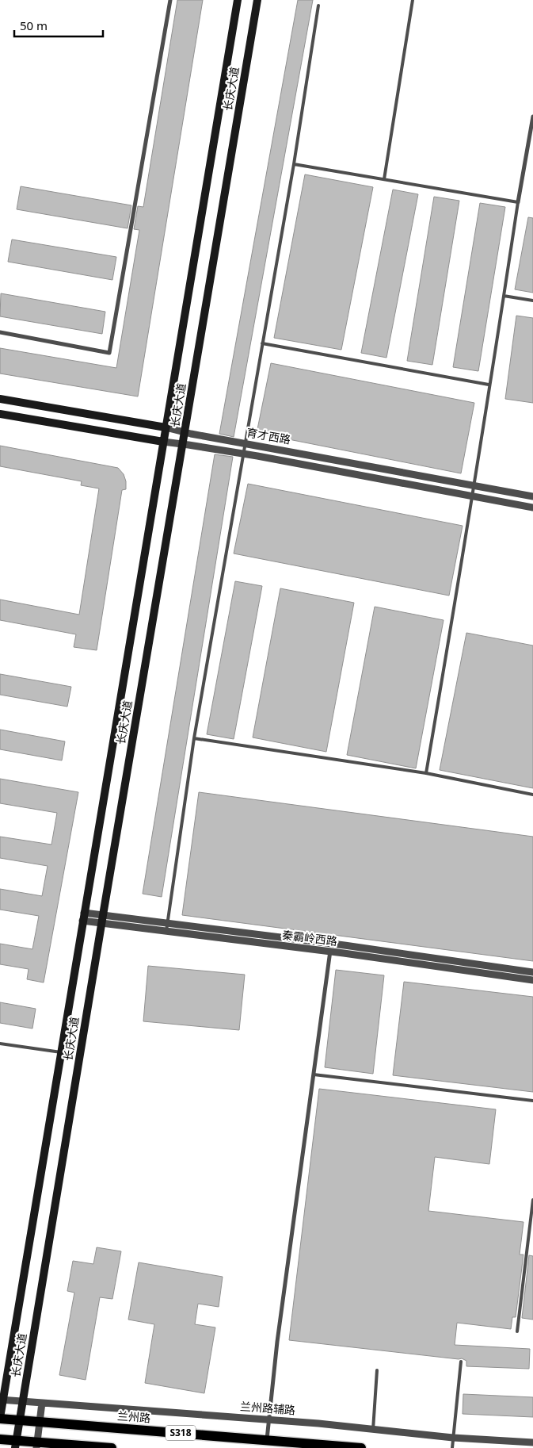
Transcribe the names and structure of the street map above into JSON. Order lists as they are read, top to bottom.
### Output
{
  "streets": {
    "main road": [
      "长庆大道",
      "育才西路",
      "兰州路",
      "S318"
    ],
    "street": ["秦霸岭西路", "兰州路辅路"]
  },
  "crossings": [
    ["长庆大道", "育才西路"],
    ["长庆大道", "秦霸岭西路"],
    ["长庆大道", "兰州路辅路"],
    ["长庆大道", "兰州路"]
  ],
  "scale_bar": "50 m"
}
